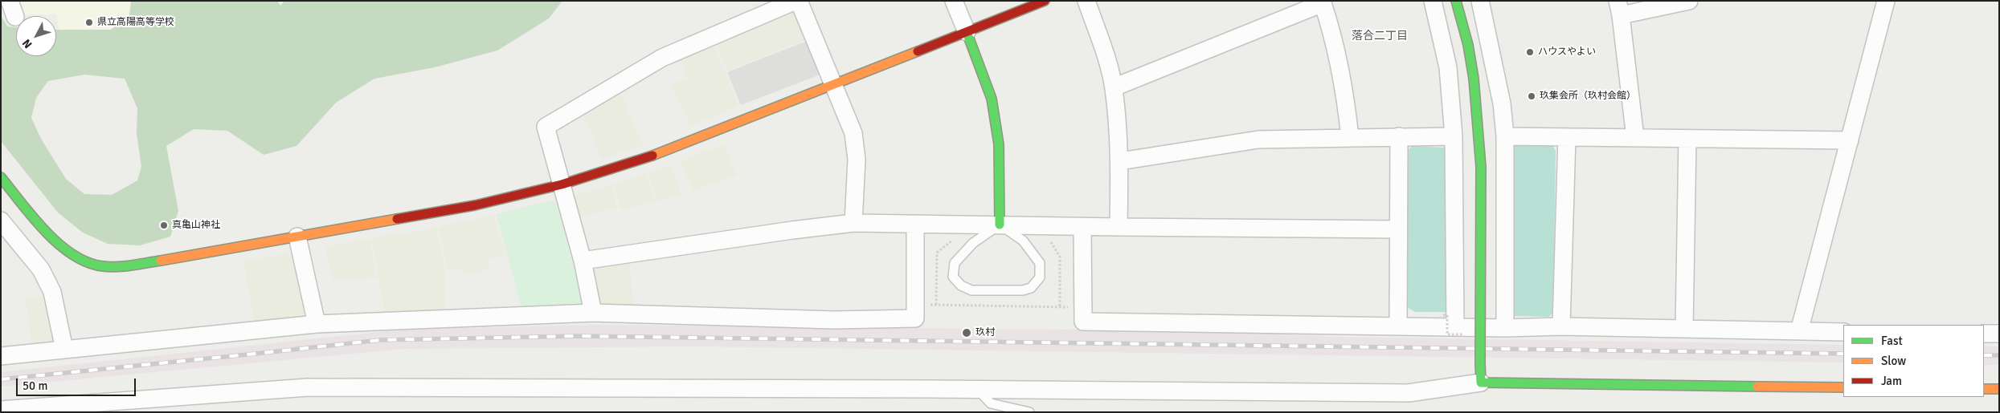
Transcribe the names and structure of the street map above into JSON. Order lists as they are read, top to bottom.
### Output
{
  "districts": ["落合二丁目"],
  "places": [
    "県立高陽高等学校",
    "ハウスやよい",
    "玖集会所（玖村会館）",
    "真亀山神社",
    "玖村"
  ],
  "legend": ["Fast", "Slow", "Jam"],
  "scale_bar": "50 m",
  "north": "bottom left"
}
